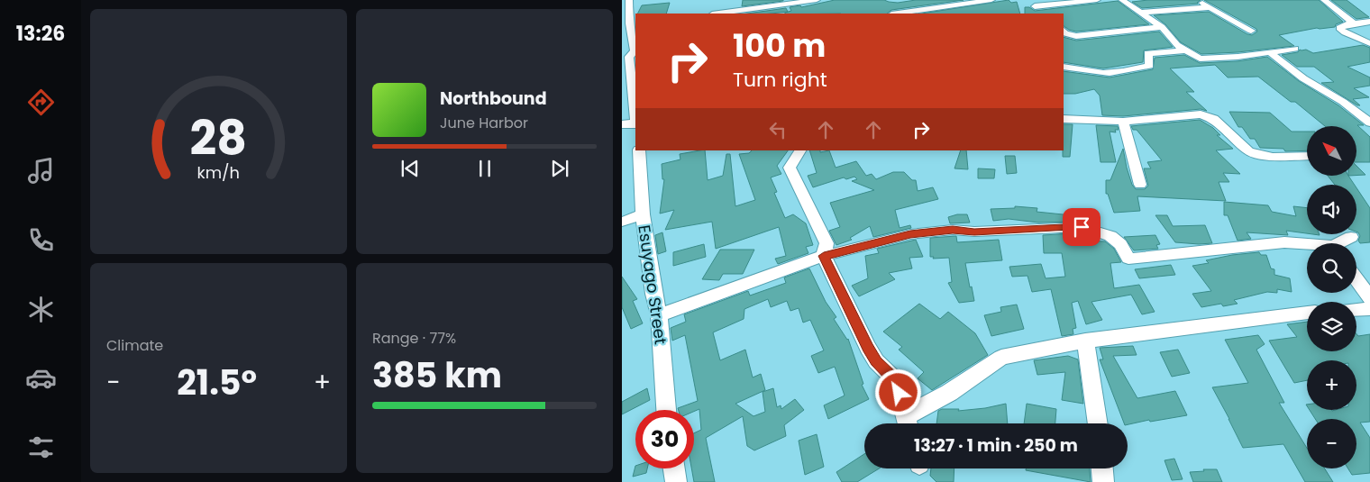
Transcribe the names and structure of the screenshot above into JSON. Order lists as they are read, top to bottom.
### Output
{
  "streets": {
    "street": ["Esuyago Street"]
  },
  "north": "top left",
  "page": {
    "tabs": "13:26",
    "turn": ["100 m", "Turn right"],
    "song": ["Northbound", "June Harbor"],
    "map_buttons": ["+", "−"],
    "tile": [
      "Climate",
      ["Range · 77%", "385 km"]
    ],
    "heat": ["−", "21.5°", "+"],
    "limit": "30",
    "trip": "13:27 · 1 min · 250 m",
    "gauge": ["28", "km/h"]
  }
}
